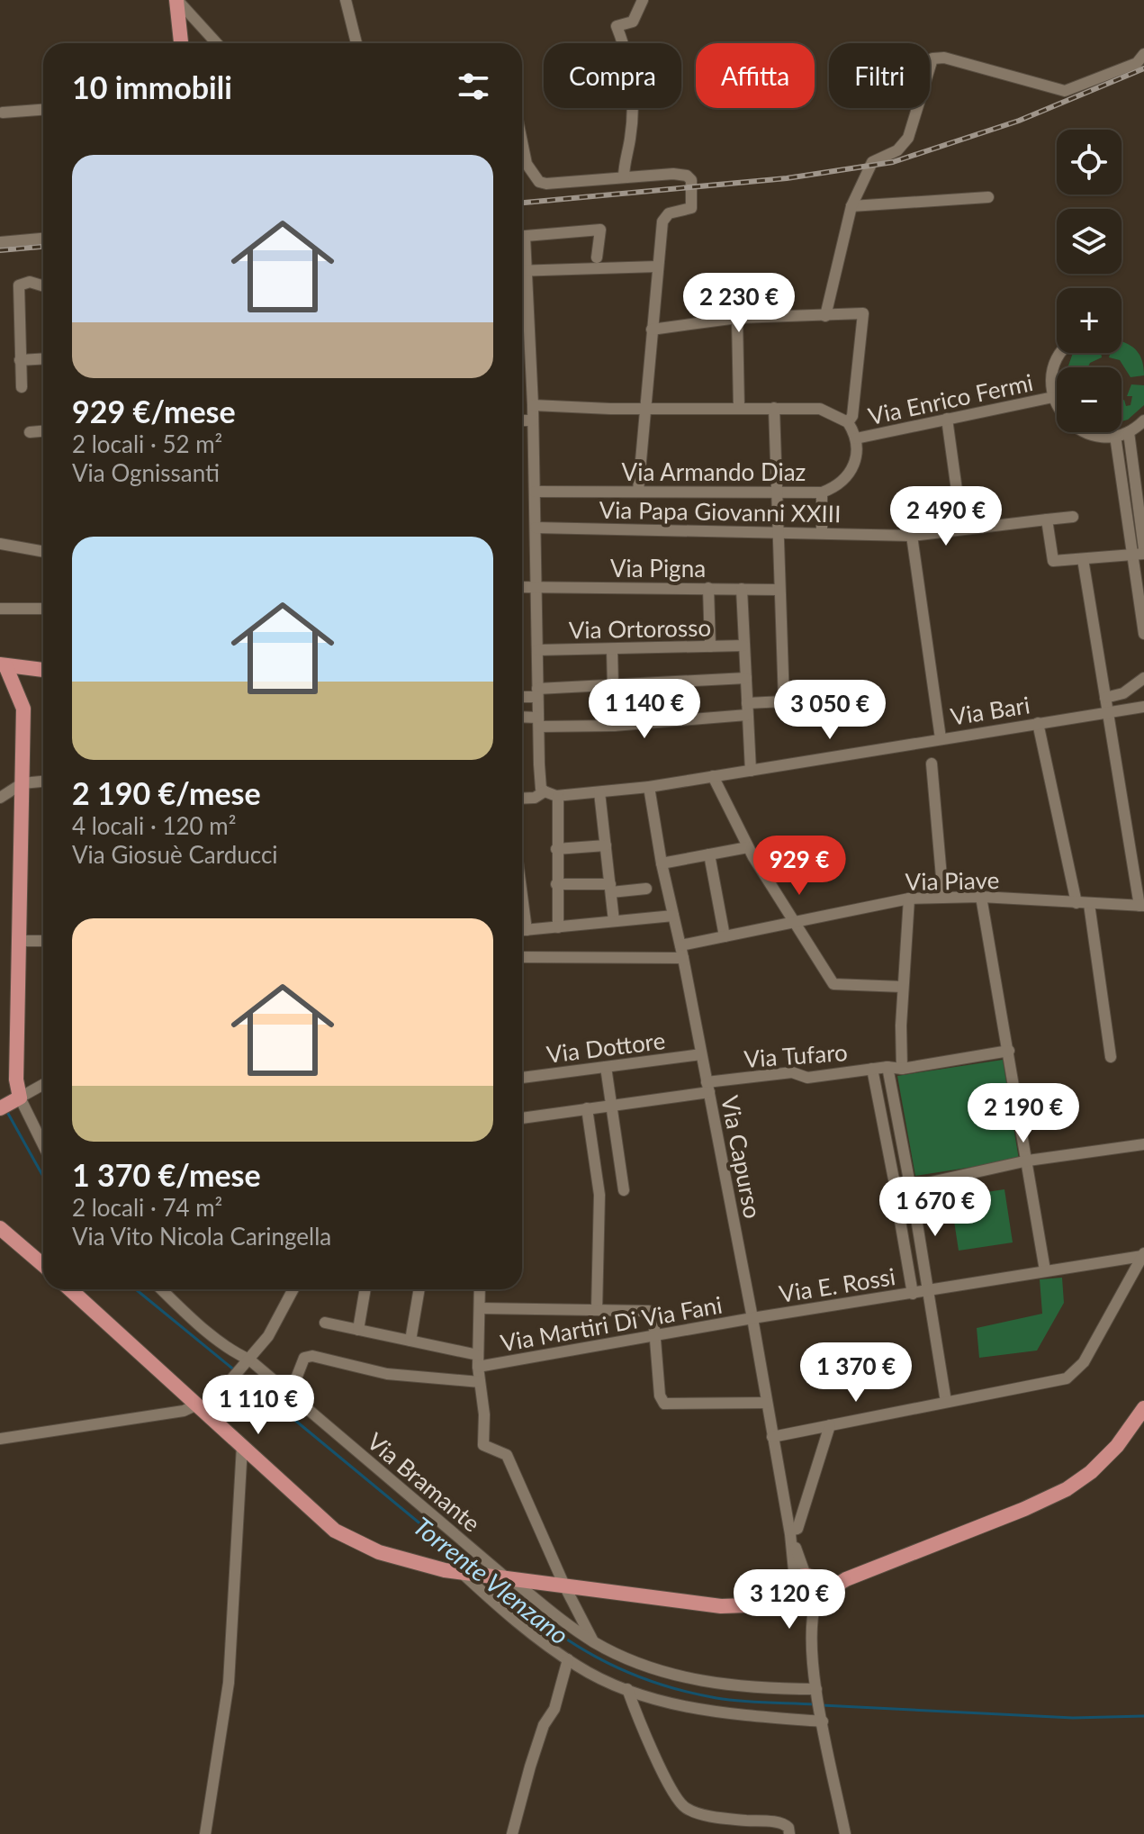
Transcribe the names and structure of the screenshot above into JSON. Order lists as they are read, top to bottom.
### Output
{
  "streets": {
    "street": [
      "Via Enrico Fermi",
      "Via Armando Diaz",
      "Via Papa Giovanni XXIII",
      "Via Pigna",
      "Via Ortorosso",
      "Via Bari",
      "Via Piave",
      "Via Dottore",
      "Via Tufaro",
      "Via Capurso",
      "Via E. Rossi",
      "Via Martiri Di Via Fani",
      "Via Bramante"
    ]
  },
  "crossings": [
    ["Via Enrico Fermi", "Via Armando Diaz"],
    ["Via Bari", "Via Capurso"],
    ["Via Piave", "Via Capurso"],
    ["Via Dottore", "Via Capurso"],
    ["Via Tufaro", "Via Capurso"],
    ["Via Capurso", "Via E. Rossi"],
    ["Via Capurso", "Via Martiri Di Via Fani"],
    ["Via Capurso", "Via Bramante"],
    ["Via E. Rossi", "Via Martiri Di Via Fani"]
  ],
  "water": ["Torrente Vlenzano"],
  "page": {
    "chip": ["Compra", "Affitta", "Filtri"],
    "heading": "10 immobili",
    "map_buttons": ["+", "−"],
    "list": [
      {
        "name": "929 €/mese",
        "note": "2 locali · 52 m² · Via Ognissanti"
      },
      {
        "name": "2 190 €/mese",
        "note": "4 locali · 120 m² · Via Giosuè Carducci"
      },
      {
        "name": "1 370 €/mese",
        "note": "2 locali · 74 m² · Via Vito Nicola Caringella"
      }
    ],
    "price": [
      "2 230 €",
      "2 490 €",
      "1 140 €",
      "3 050 €",
      "929 €",
      "2 190 €",
      "1 670 €",
      "1 370 €",
      "1 110 €",
      "3 120 €"
    ]
  }
}
